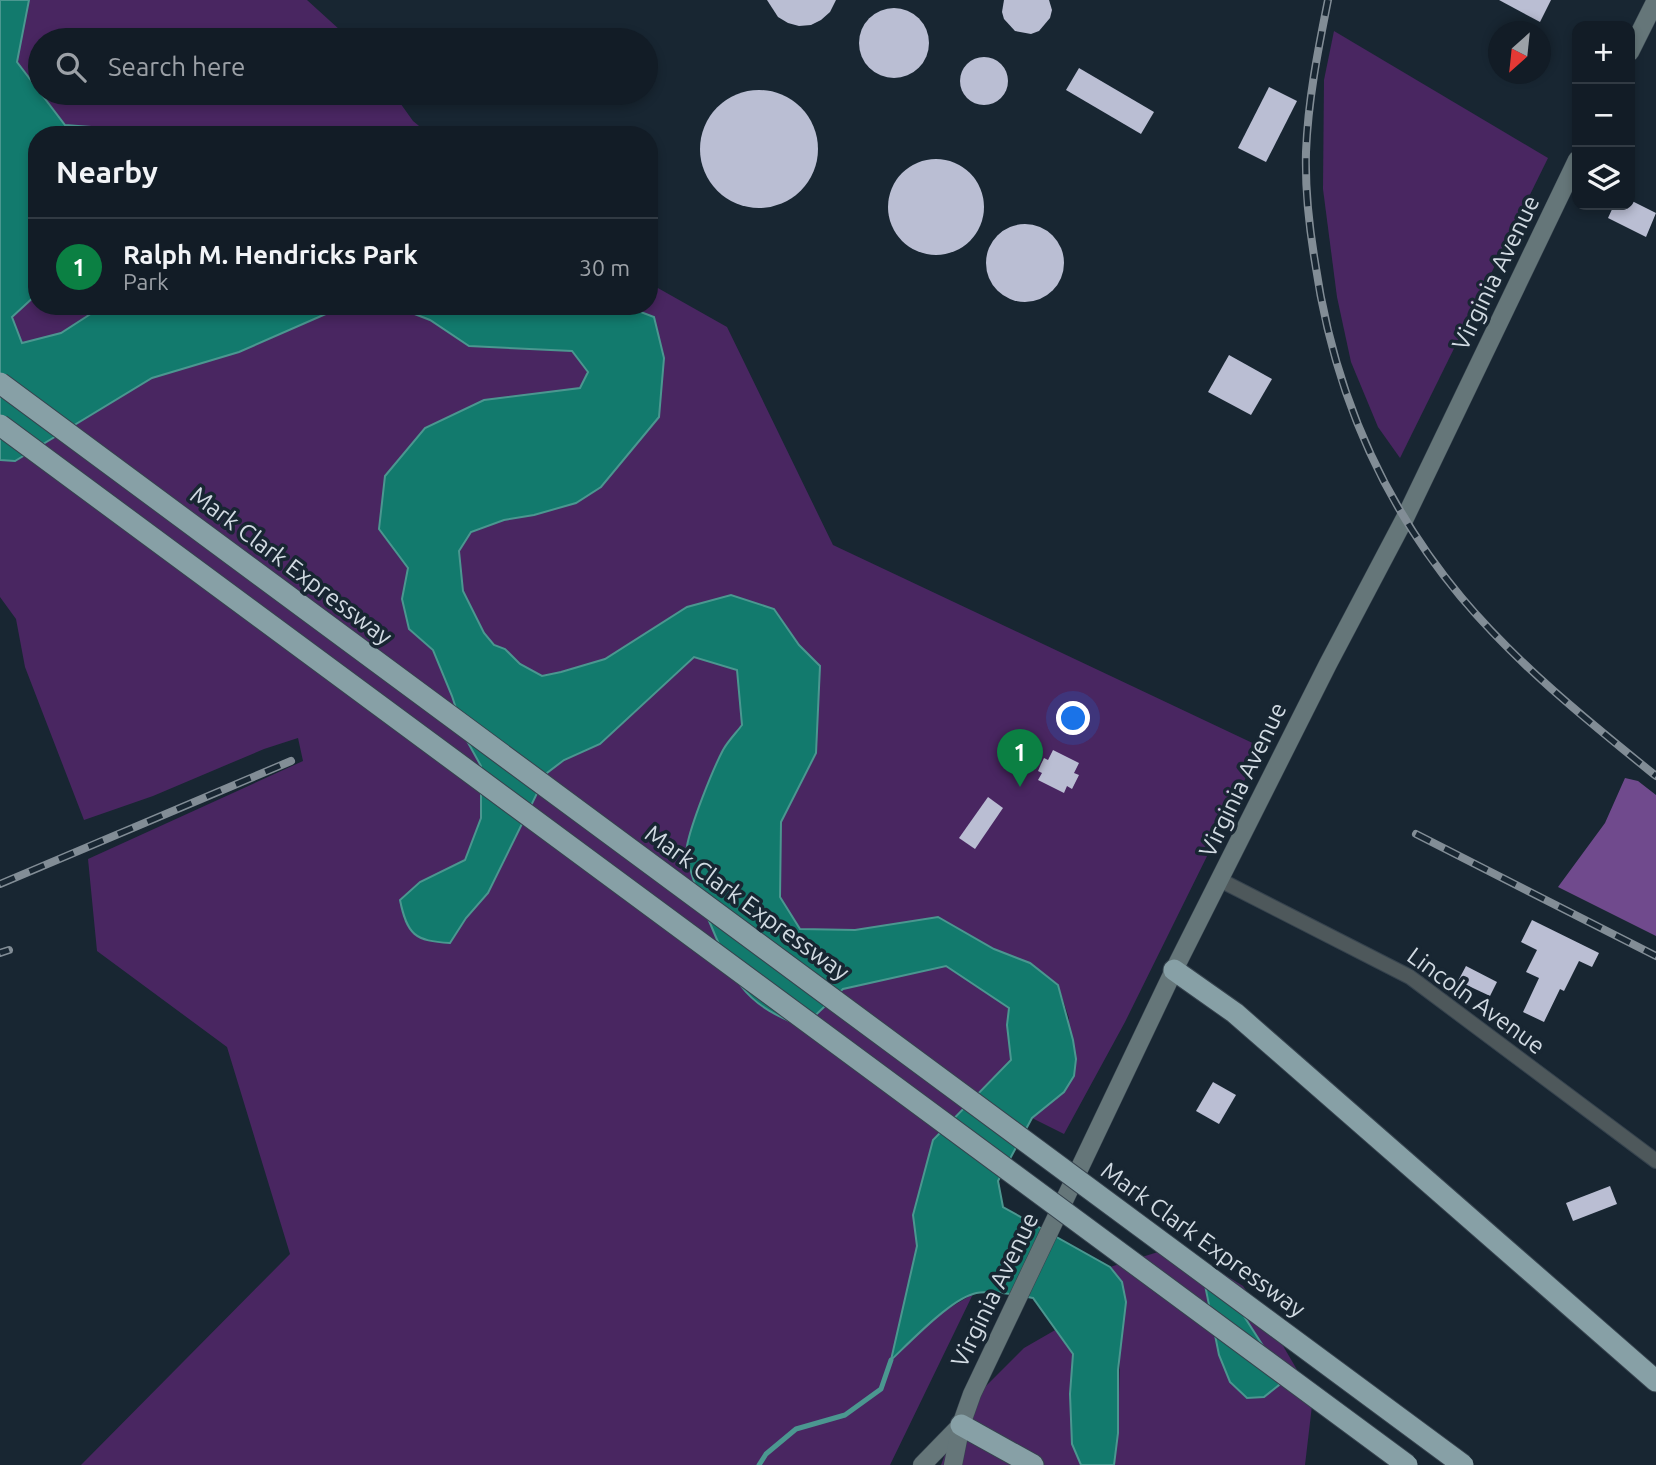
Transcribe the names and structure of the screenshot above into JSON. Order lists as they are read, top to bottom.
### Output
{
  "streets": {
    "highway": ["Mark Clark Expressway"],
    "main road": ["Virginia Avenue"],
    "street": ["Lincoln Avenue"]
  },
  "crossings": [
    ["Virginia Avenue", "Lincoln Avenue"]
  ],
  "north": "bottom left",
  "page": {
    "map_buttons": ["+", "−"],
    "search": "Search here",
    "heading": "Nearby",
    "list": [
      {
        "mark": "1",
        "name": "Ralph M. Hendricks Park",
        "note": "Park",
        "value": "30 m"
      }
    ],
    "pins": "1"
  }
}
